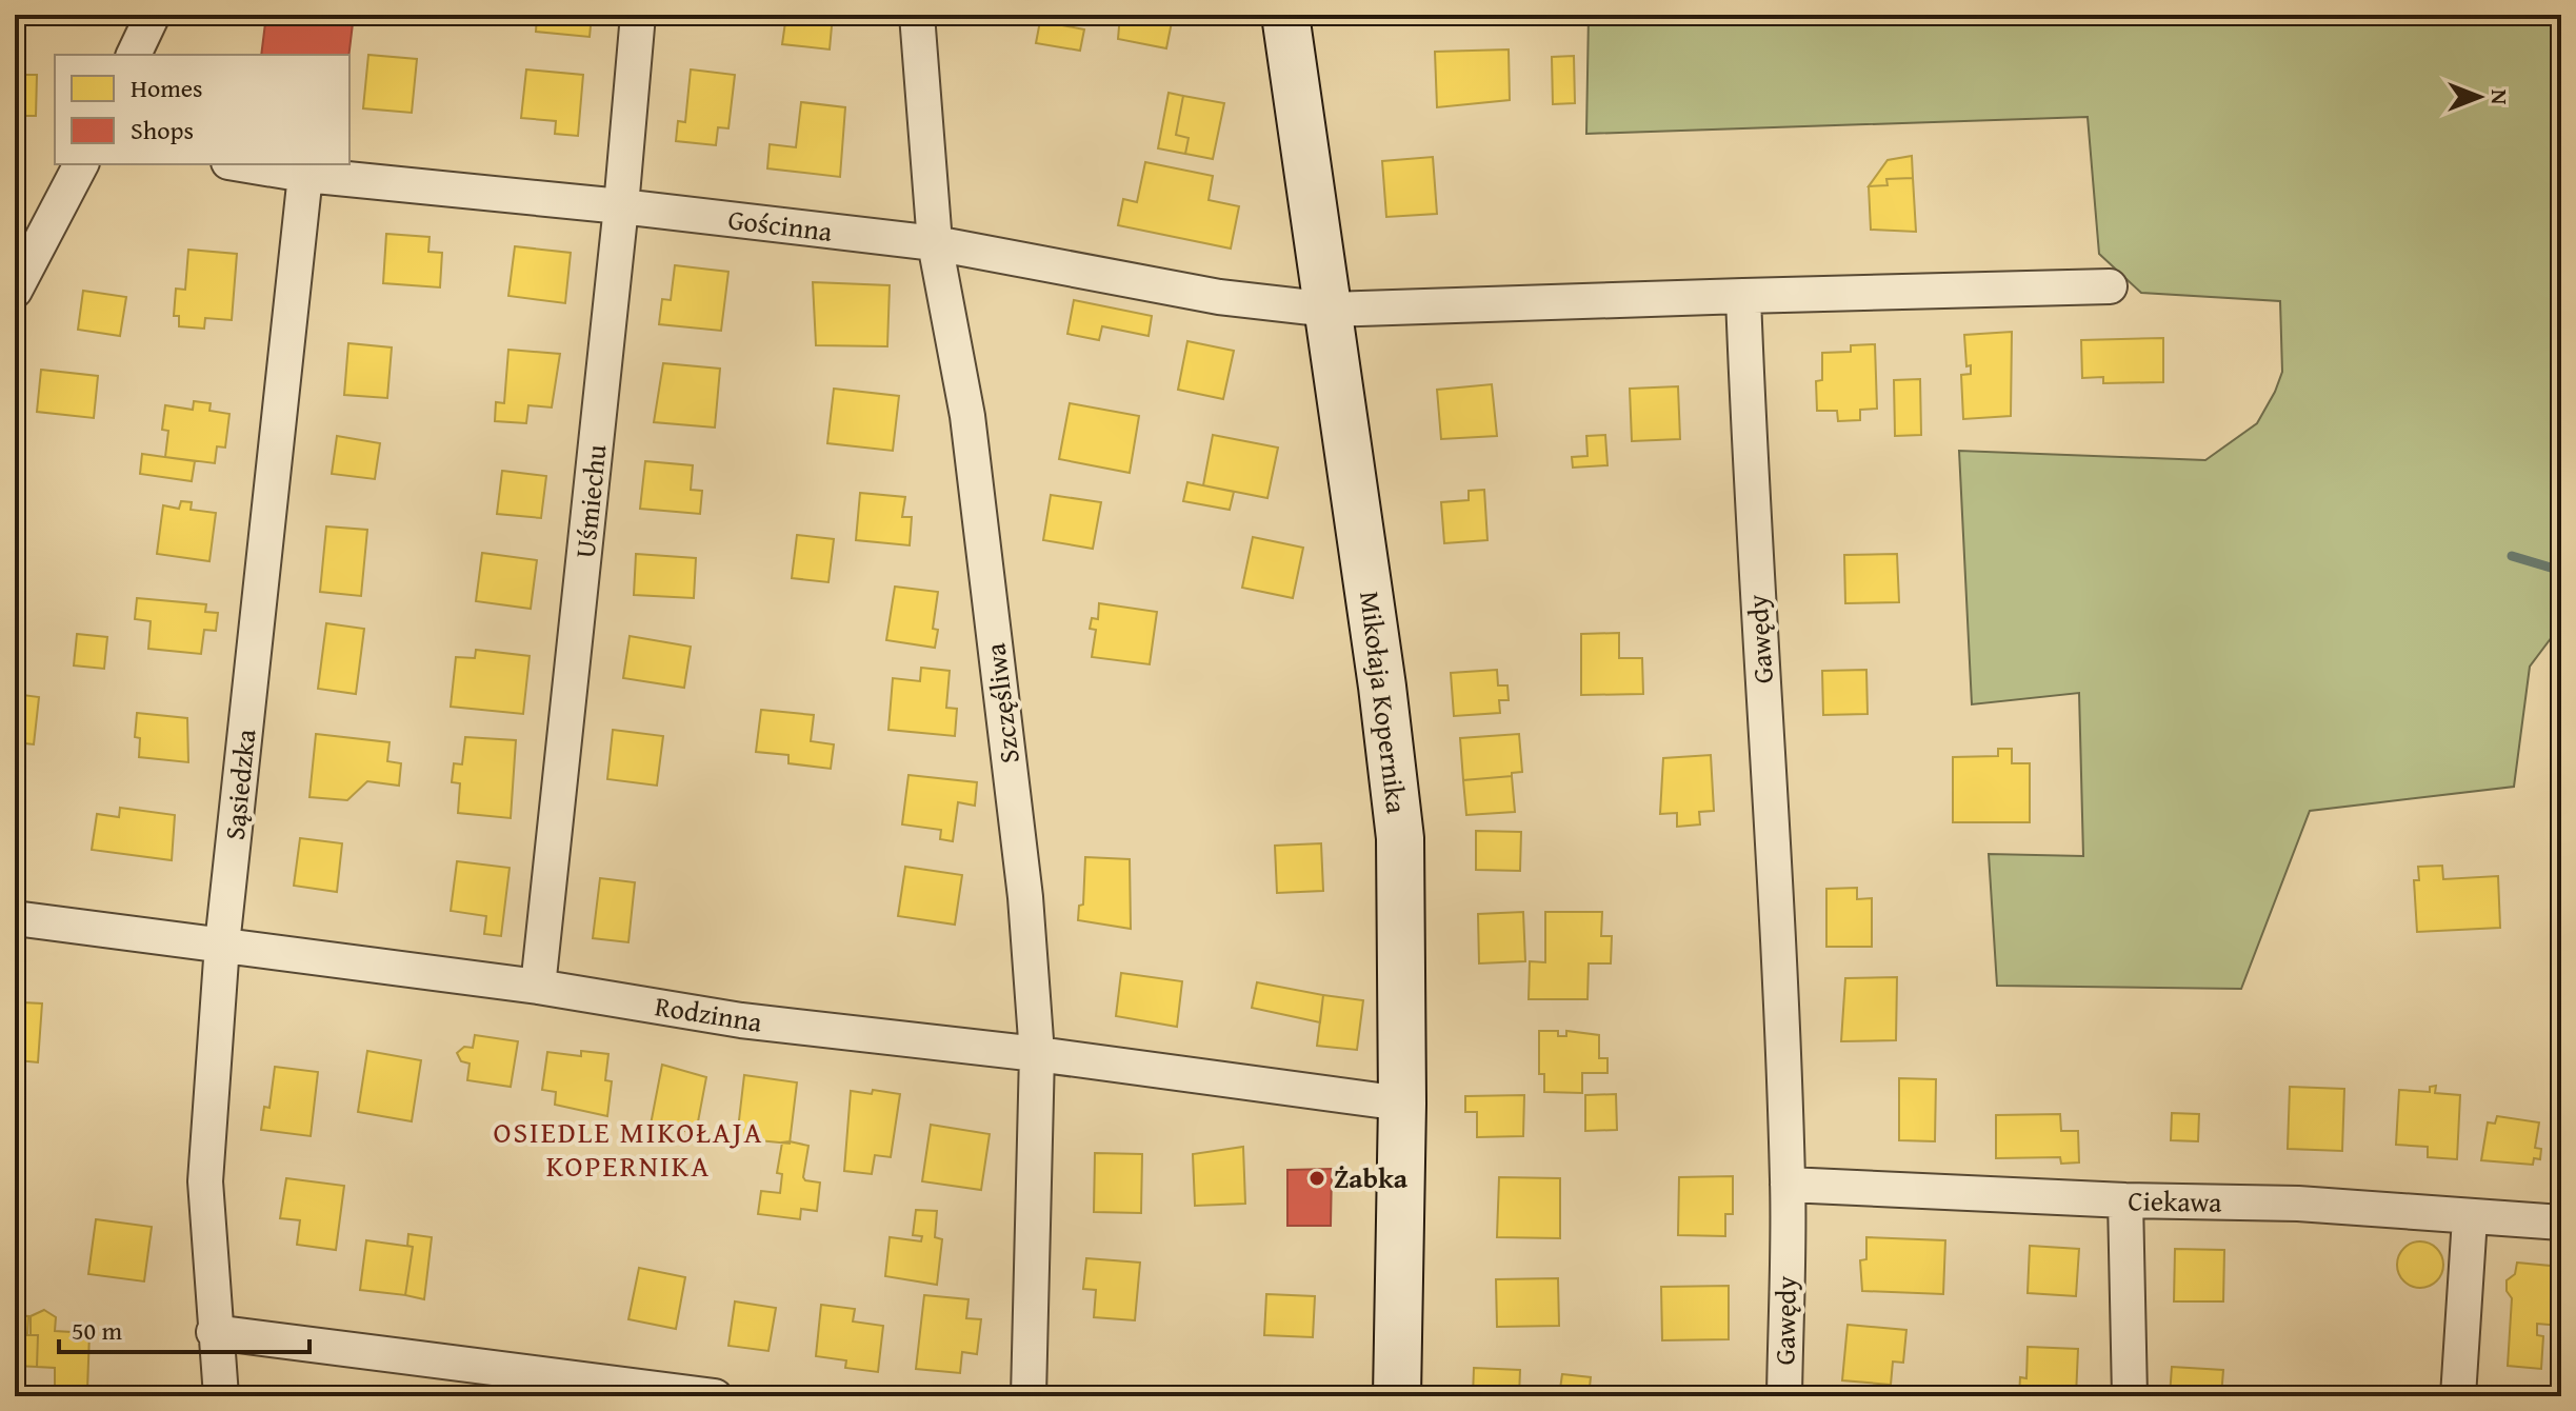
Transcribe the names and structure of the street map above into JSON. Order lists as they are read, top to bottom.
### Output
{
  "streets": {
    "street": [
      "Gościnna",
      "Uśmiechu",
      "Gawędy",
      "Mikołaja Kopernika",
      "Szczęśliwa",
      "Sąsiedzka",
      "Rodzinna",
      "Ciekawa"
    ]
  },
  "crossings": [
    ["Gościnna", "Uśmiechu"],
    ["Gościnna", "Mikołaja Kopernika"],
    ["Gościnna", "Szczęśliwa"],
    ["Gościnna", "Sąsiedzka"],
    ["Uśmiechu", "Rodzinna"],
    ["Gawędy", "Ciekawa"],
    ["Mikołaja Kopernika", "Rodzinna"],
    ["Szczęśliwa", "Rodzinna"],
    ["Sąsiedzka", "Rodzinna"]
  ],
  "districts": ["OSIEDLE MIKOŁAJA KOPERNIKA"],
  "places": ["Żabka"],
  "legend": ["Homes", "Shops"],
  "scale_bar": "50 m",
  "north": "right"
}
